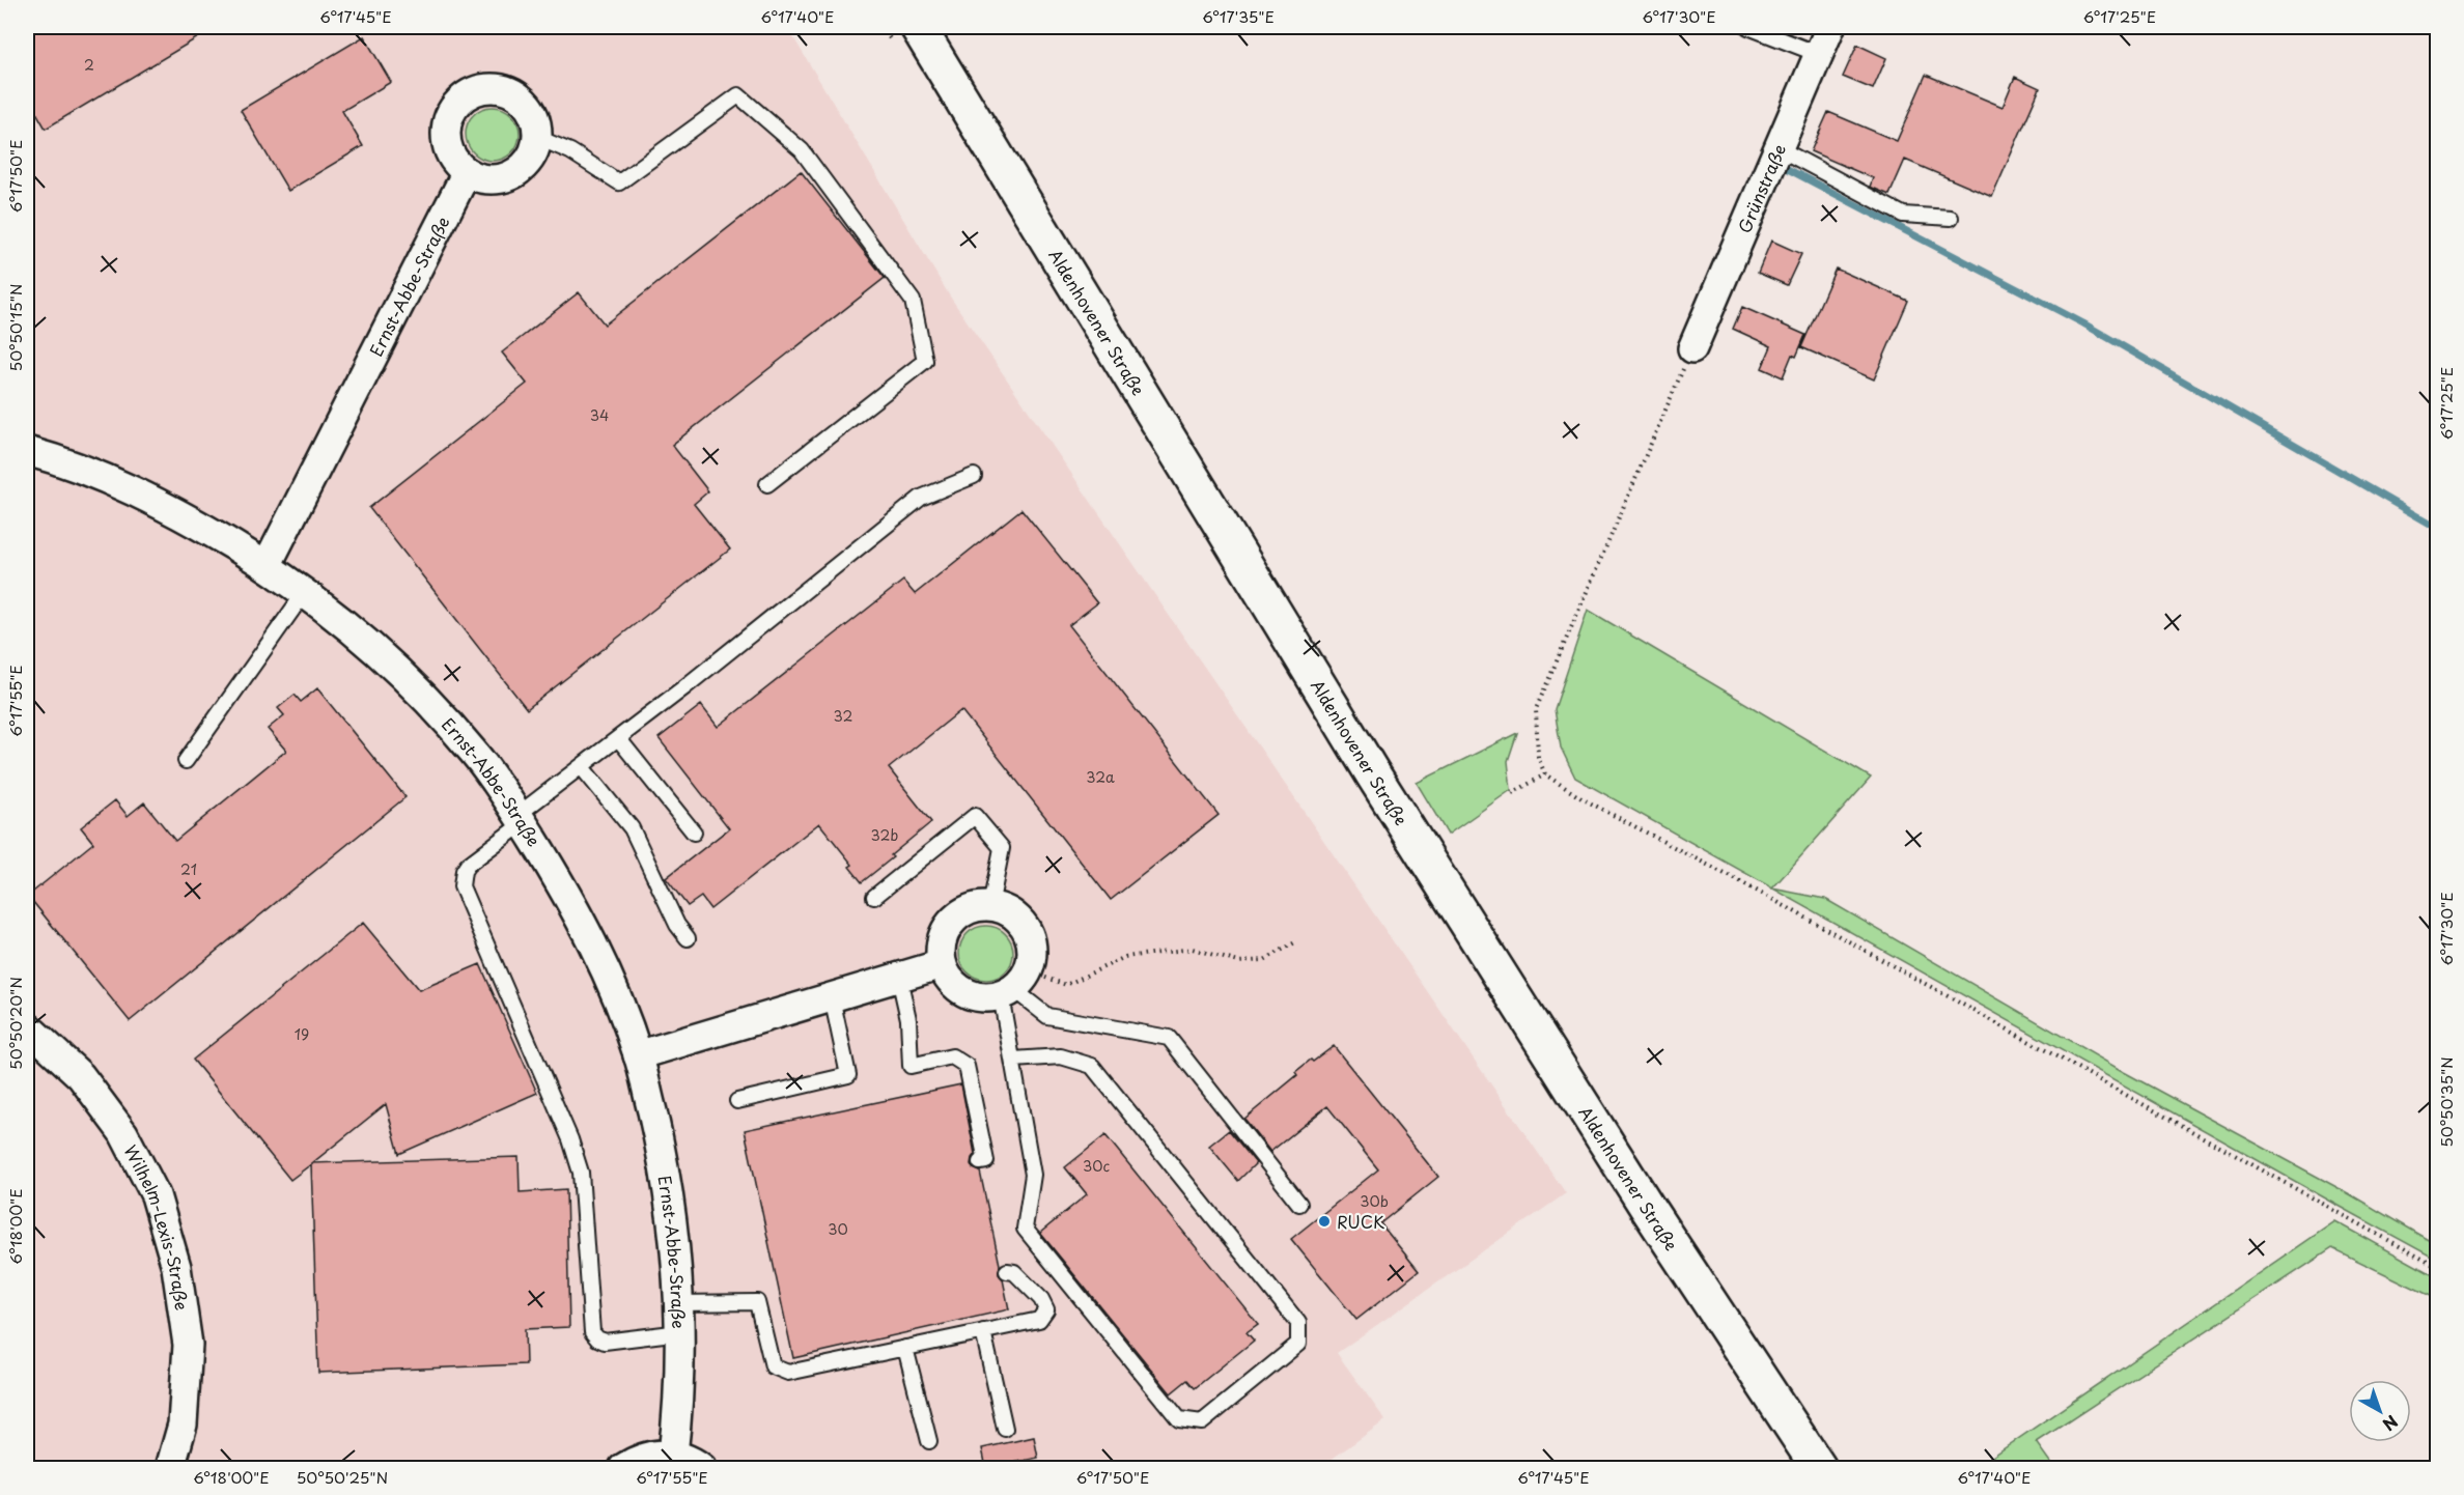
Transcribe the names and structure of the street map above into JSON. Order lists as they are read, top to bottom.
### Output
{
  "streets": {
    "main road": ["Aldenhovener Straße"],
    "street": ["Grünstraße", "Ernst-Abbe-Straße", "Wilhelm-Lexis-Straße"]
  },
  "places": ["RUCK"],
  "house_numbers": [
    "2",
    "34",
    "32",
    "32a",
    "32b",
    "21",
    "19",
    "30c",
    "30b",
    "30"
  ],
  "north": "bottom right",
  "coordinates": [
    "6°17'45\"E",
    "6°17'40\"E",
    "6°17'35\"E",
    "6°17'30\"E",
    "6°17'25\"E",
    "6°17'50\"E",
    "50°50'15\"N",
    "6°17'55\"E",
    "50°50'20\"N",
    "50°50'35\"N",
    "6°18'00\"E",
    "50°50'25\"N"
  ]
}
